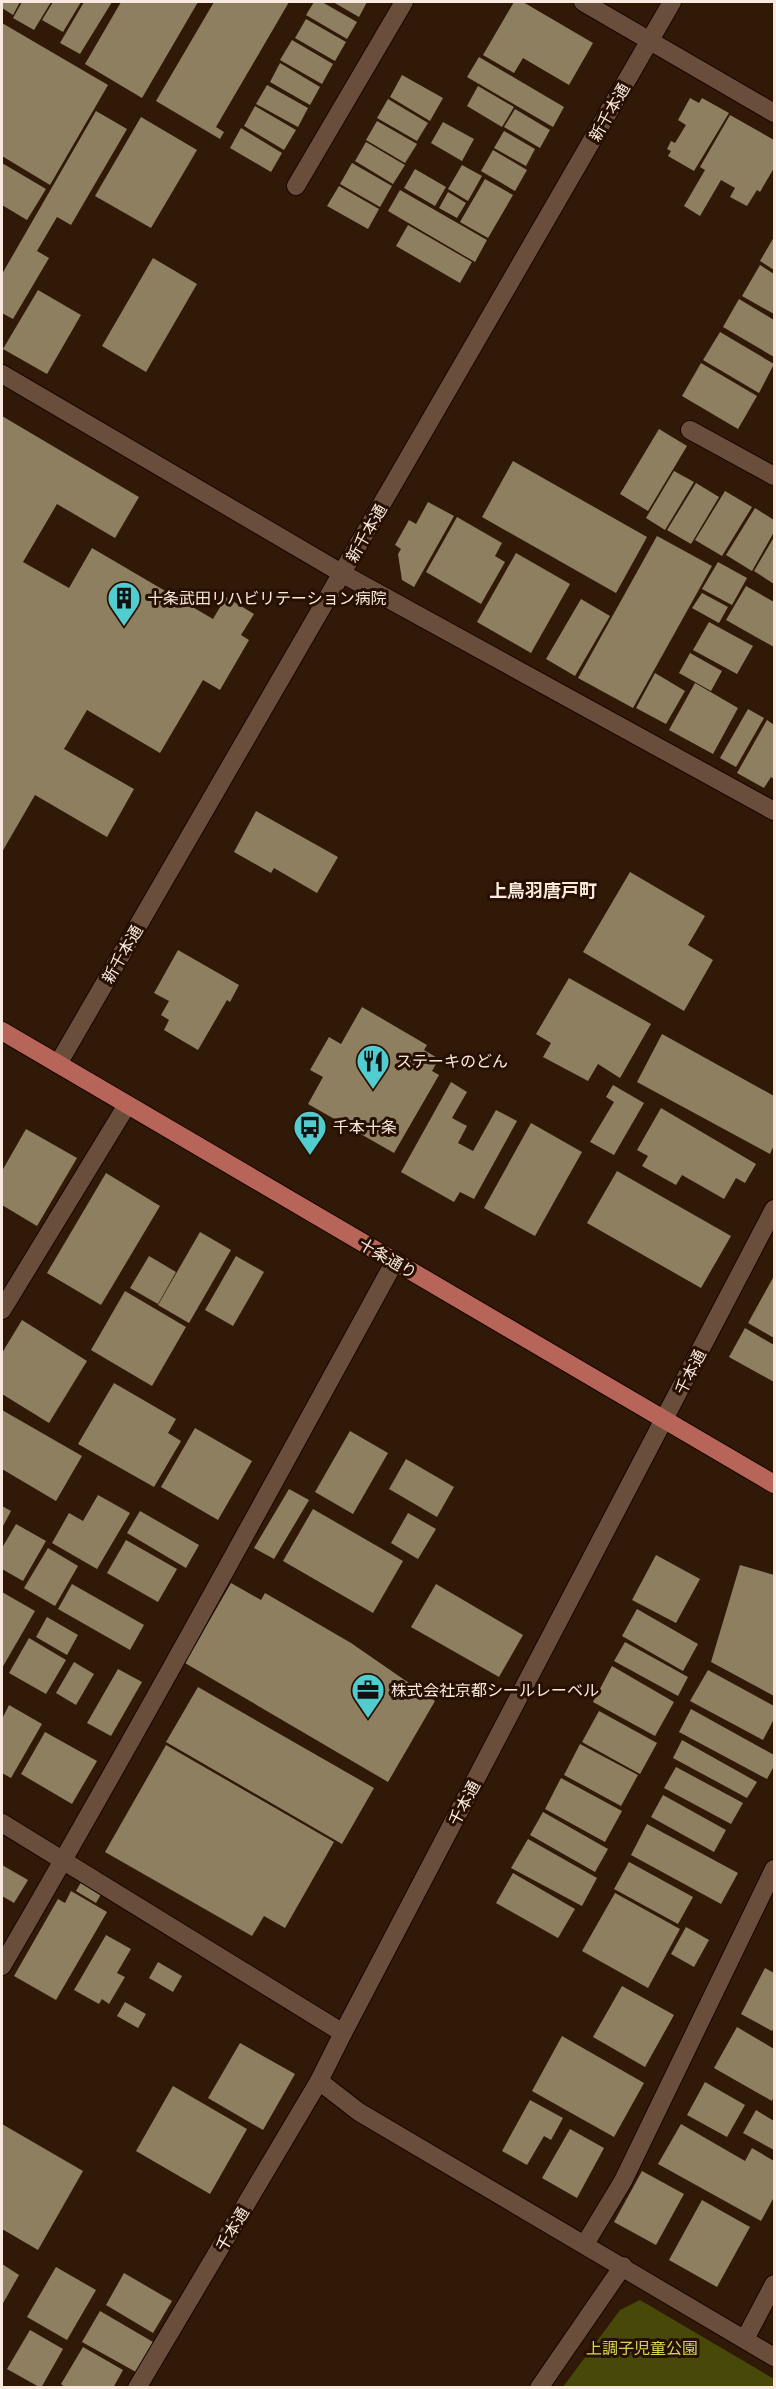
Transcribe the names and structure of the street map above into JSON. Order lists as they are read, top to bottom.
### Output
{
  "streets": {
    "main road": ["十条通り"],
    "street": ["新千本通", "千本通"]
  },
  "crossings": [
    ["新千本通", "十条通り"],
    ["十条通り", "千本通"]
  ],
  "districts": ["上鳥羽唐戸町"],
  "parks": ["上調子児童公園"],
  "places": {
    "building": ["十条武田リハビリテーション病院"],
    "restaurant": ["ステーキのどん"],
    "bus stop": ["千本十条"],
    "office": ["株式会社京都シールレーベル"]
  }
}
